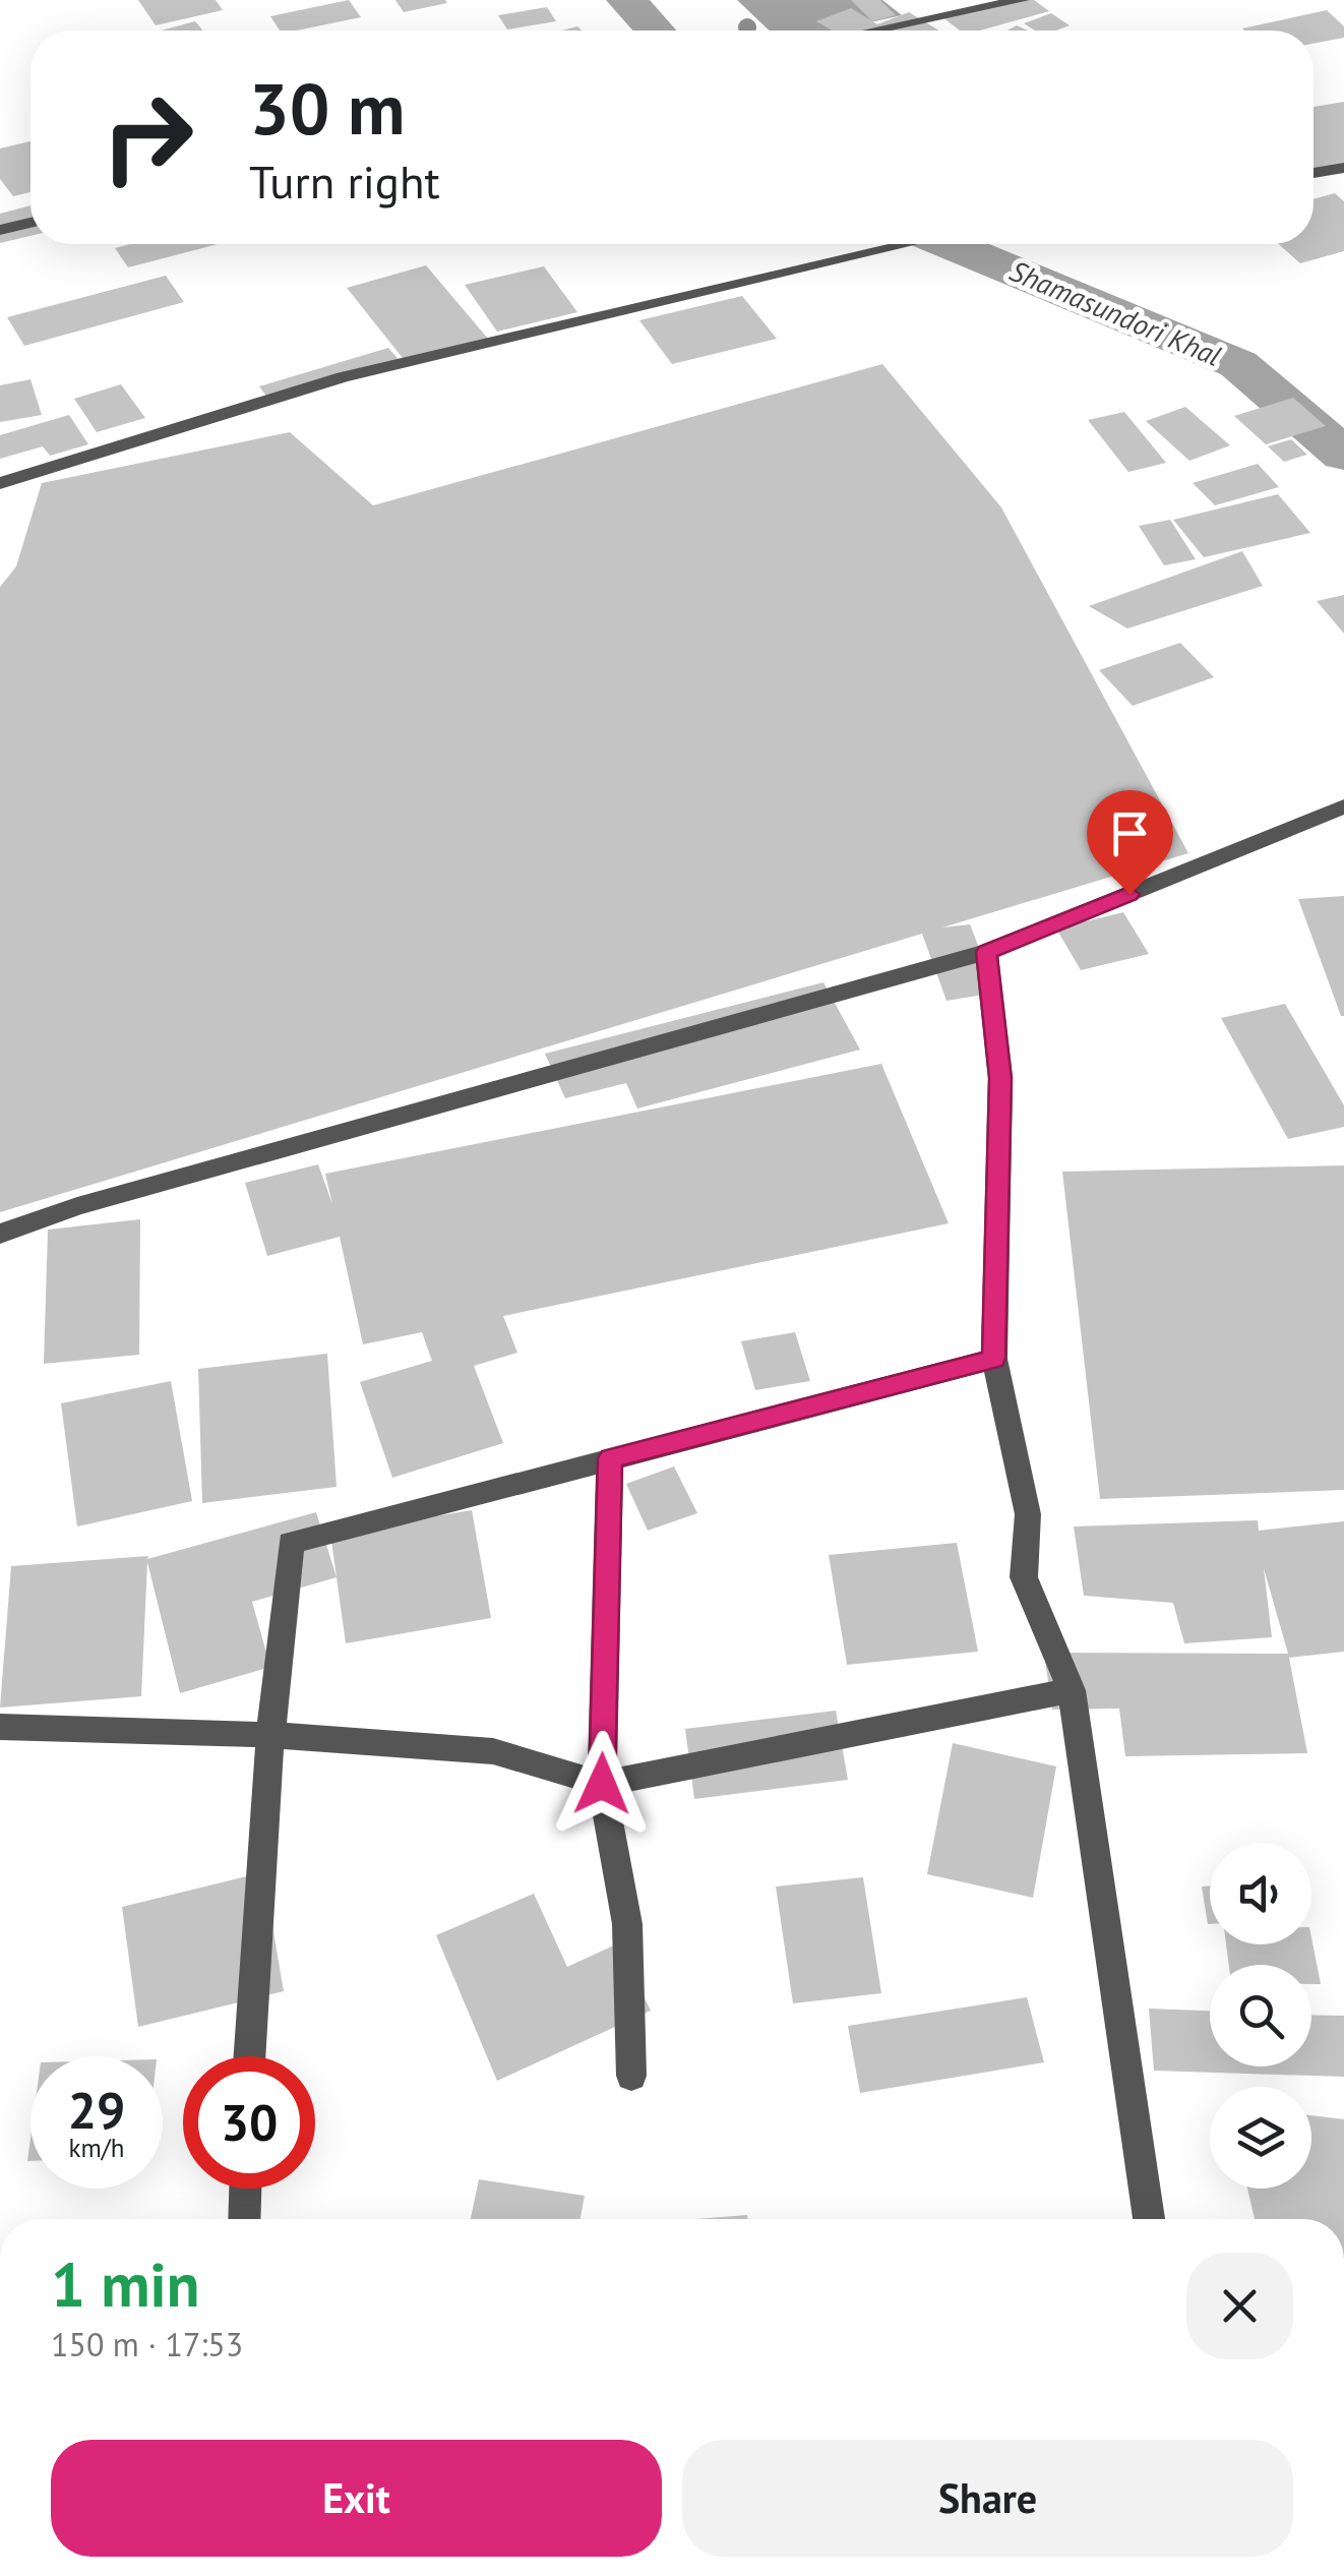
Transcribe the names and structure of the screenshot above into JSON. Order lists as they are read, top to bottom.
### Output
{
  "water": ["Shamasundori Khal"],
  "page": {
    "turn": ["30 m", "Turn right"],
    "speed": "29 km/h",
    "limit": "30",
    "heading": ["1 min", "150 m · 17:53"],
    "buttons": ["Exit", "Share"]
  }
}
